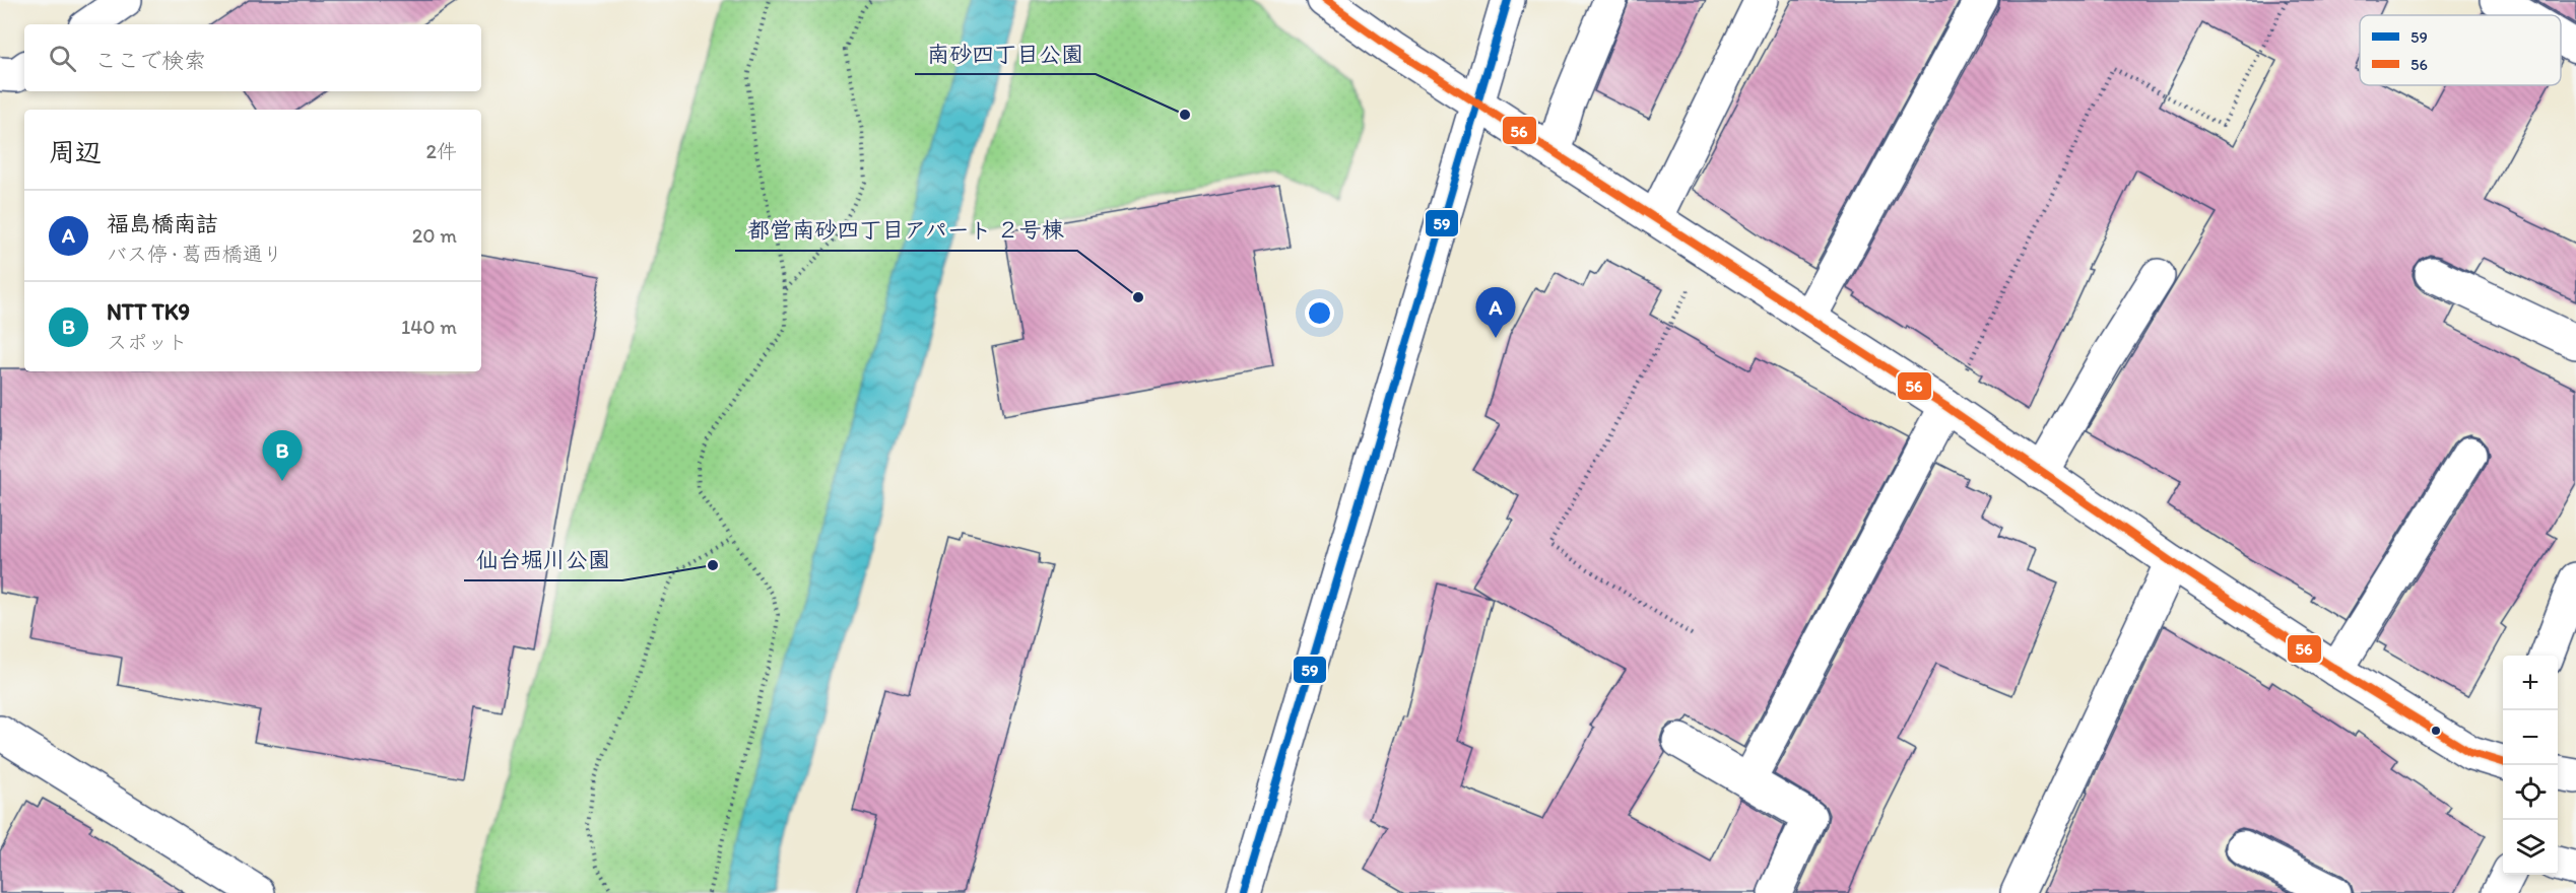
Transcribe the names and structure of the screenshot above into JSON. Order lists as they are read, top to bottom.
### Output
{
  "places": ["南砂四丁目公園", "都営南砂四丁目アパート ２号棟", "仙台堀川公園"],
  "lines": ["transit line 59", "transit line 56"],
  "legend": ["59", "56"],
  "page": {
    "search": "ここで検索",
    "heading": ["周辺", "2件"],
    "list": [
      {
        "mark": "A",
        "name": "福島橋南詰",
        "note": "バス停 · 葛西橋通り",
        "value": "20 m"
      },
      {
        "mark": "B",
        "name": "NTT TK9",
        "note": "スポット",
        "value": "140 m"
      }
    ],
    "pins": ["A", "B"],
    "map_buttons": ["+", "−"]
  }
}
